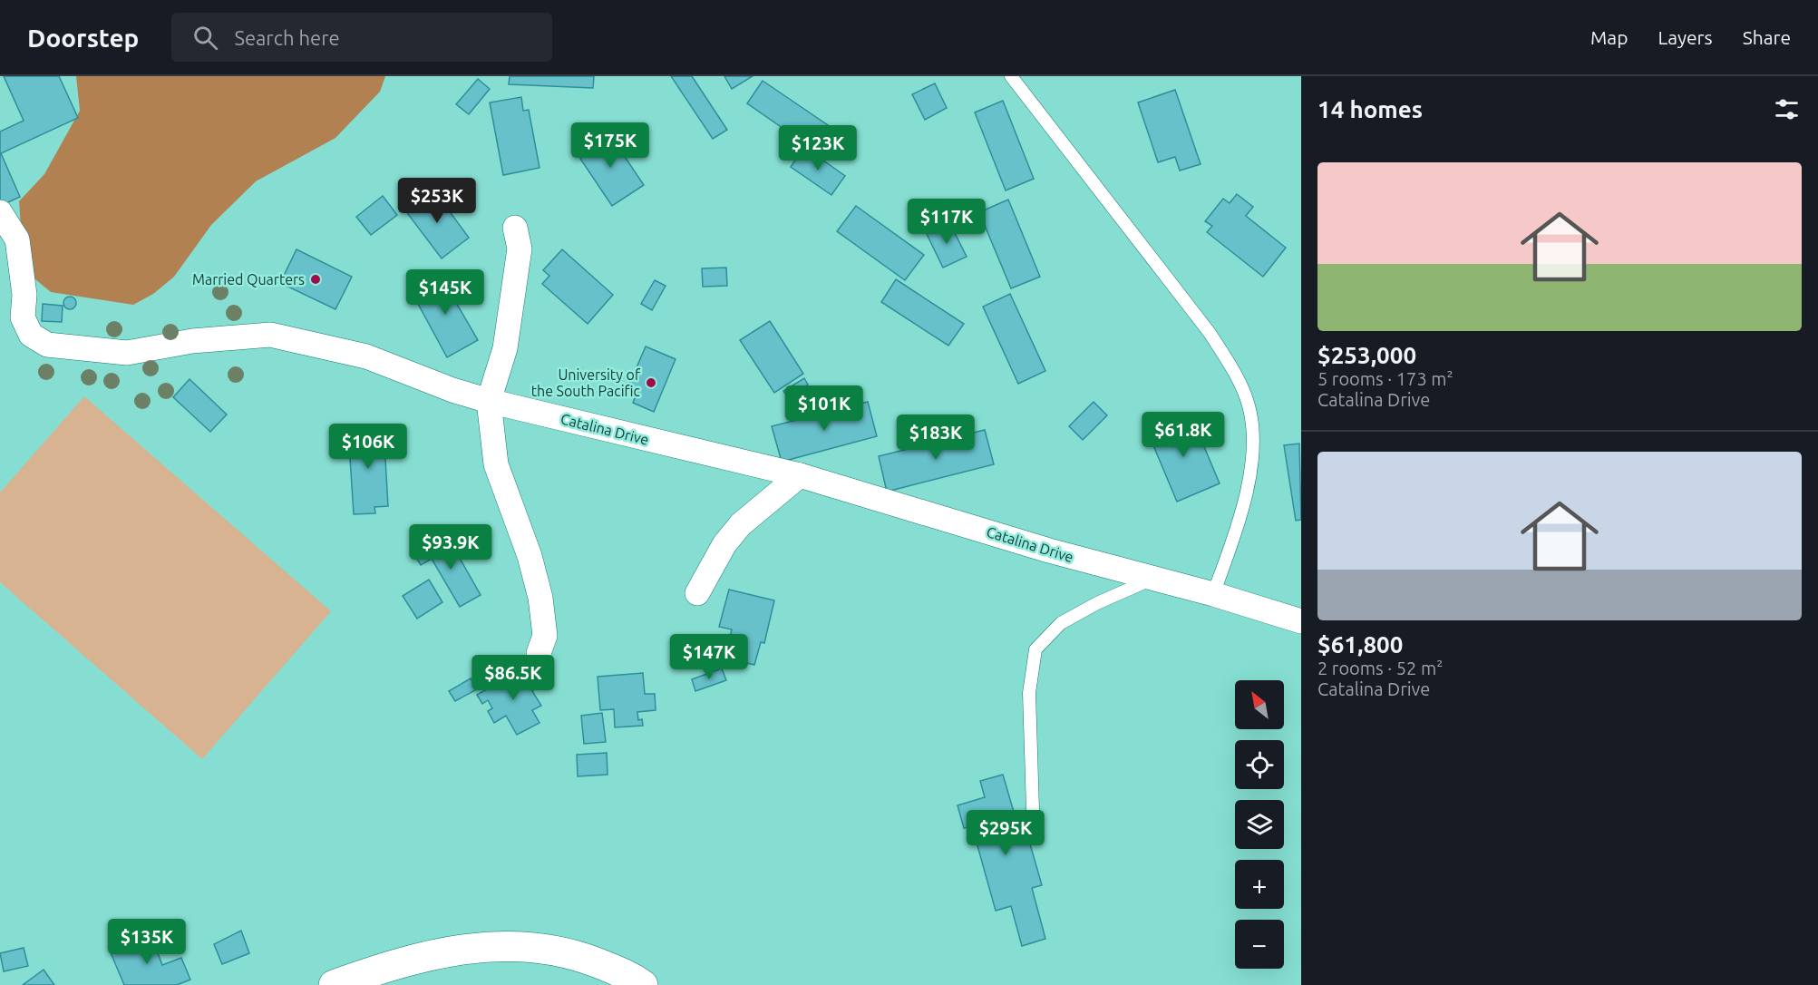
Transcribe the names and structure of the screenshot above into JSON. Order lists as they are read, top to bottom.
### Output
{
  "streets": {
    "street": ["Catalina Drive"]
  },
  "places": ["Married Quarters", "University of the South Pacific"],
  "north": "top left",
  "page": {
    "header": "Doorstep",
    "search": "Search here",
    "nav": ["Map", "Layers", "Share"],
    "heading": "14 homes",
    "price": [
      "$175K",
      "$123K",
      "$253K",
      "$117K",
      "$145K",
      "$101K",
      "$61.8K",
      "$183K",
      "$106K",
      "$93.9K",
      "$147K",
      "$86.5K",
      "$295K",
      "$135K"
    ],
    "list": [
      {
        "name": "$253,000",
        "note": "5 rooms · 173 m² · Catalina Drive"
      },
      {
        "name": "$61,800",
        "note": "2 rooms · 52 m² · Catalina Drive"
      }
    ],
    "map_buttons": ["+", "−"]
  }
}
